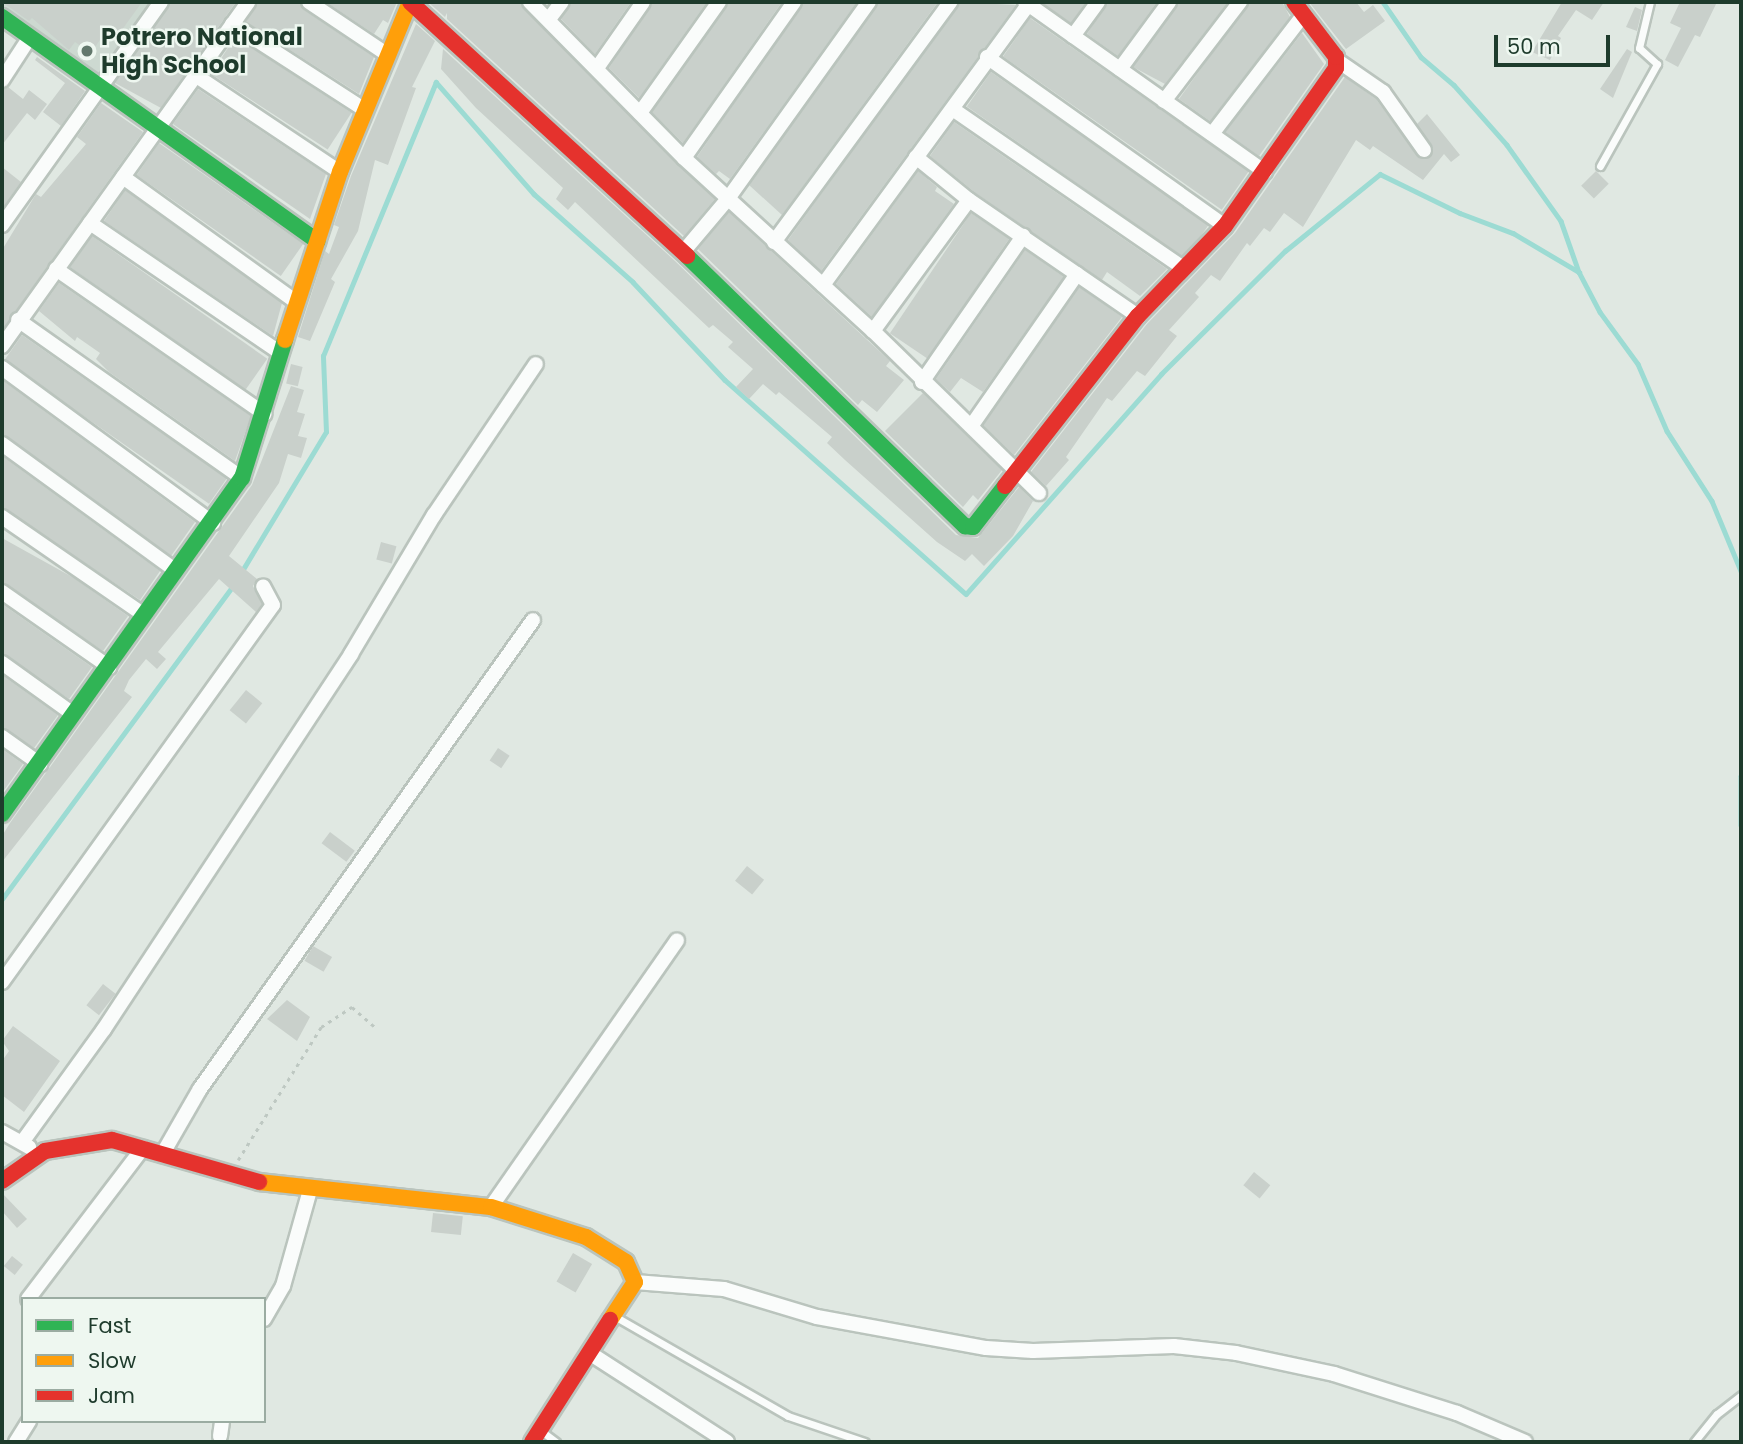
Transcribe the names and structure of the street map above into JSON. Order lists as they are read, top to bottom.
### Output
{
  "places": ["Potrero National High School"],
  "legend": ["Fast", "Slow", "Jam"],
  "scale_bar": "50 m"
}
